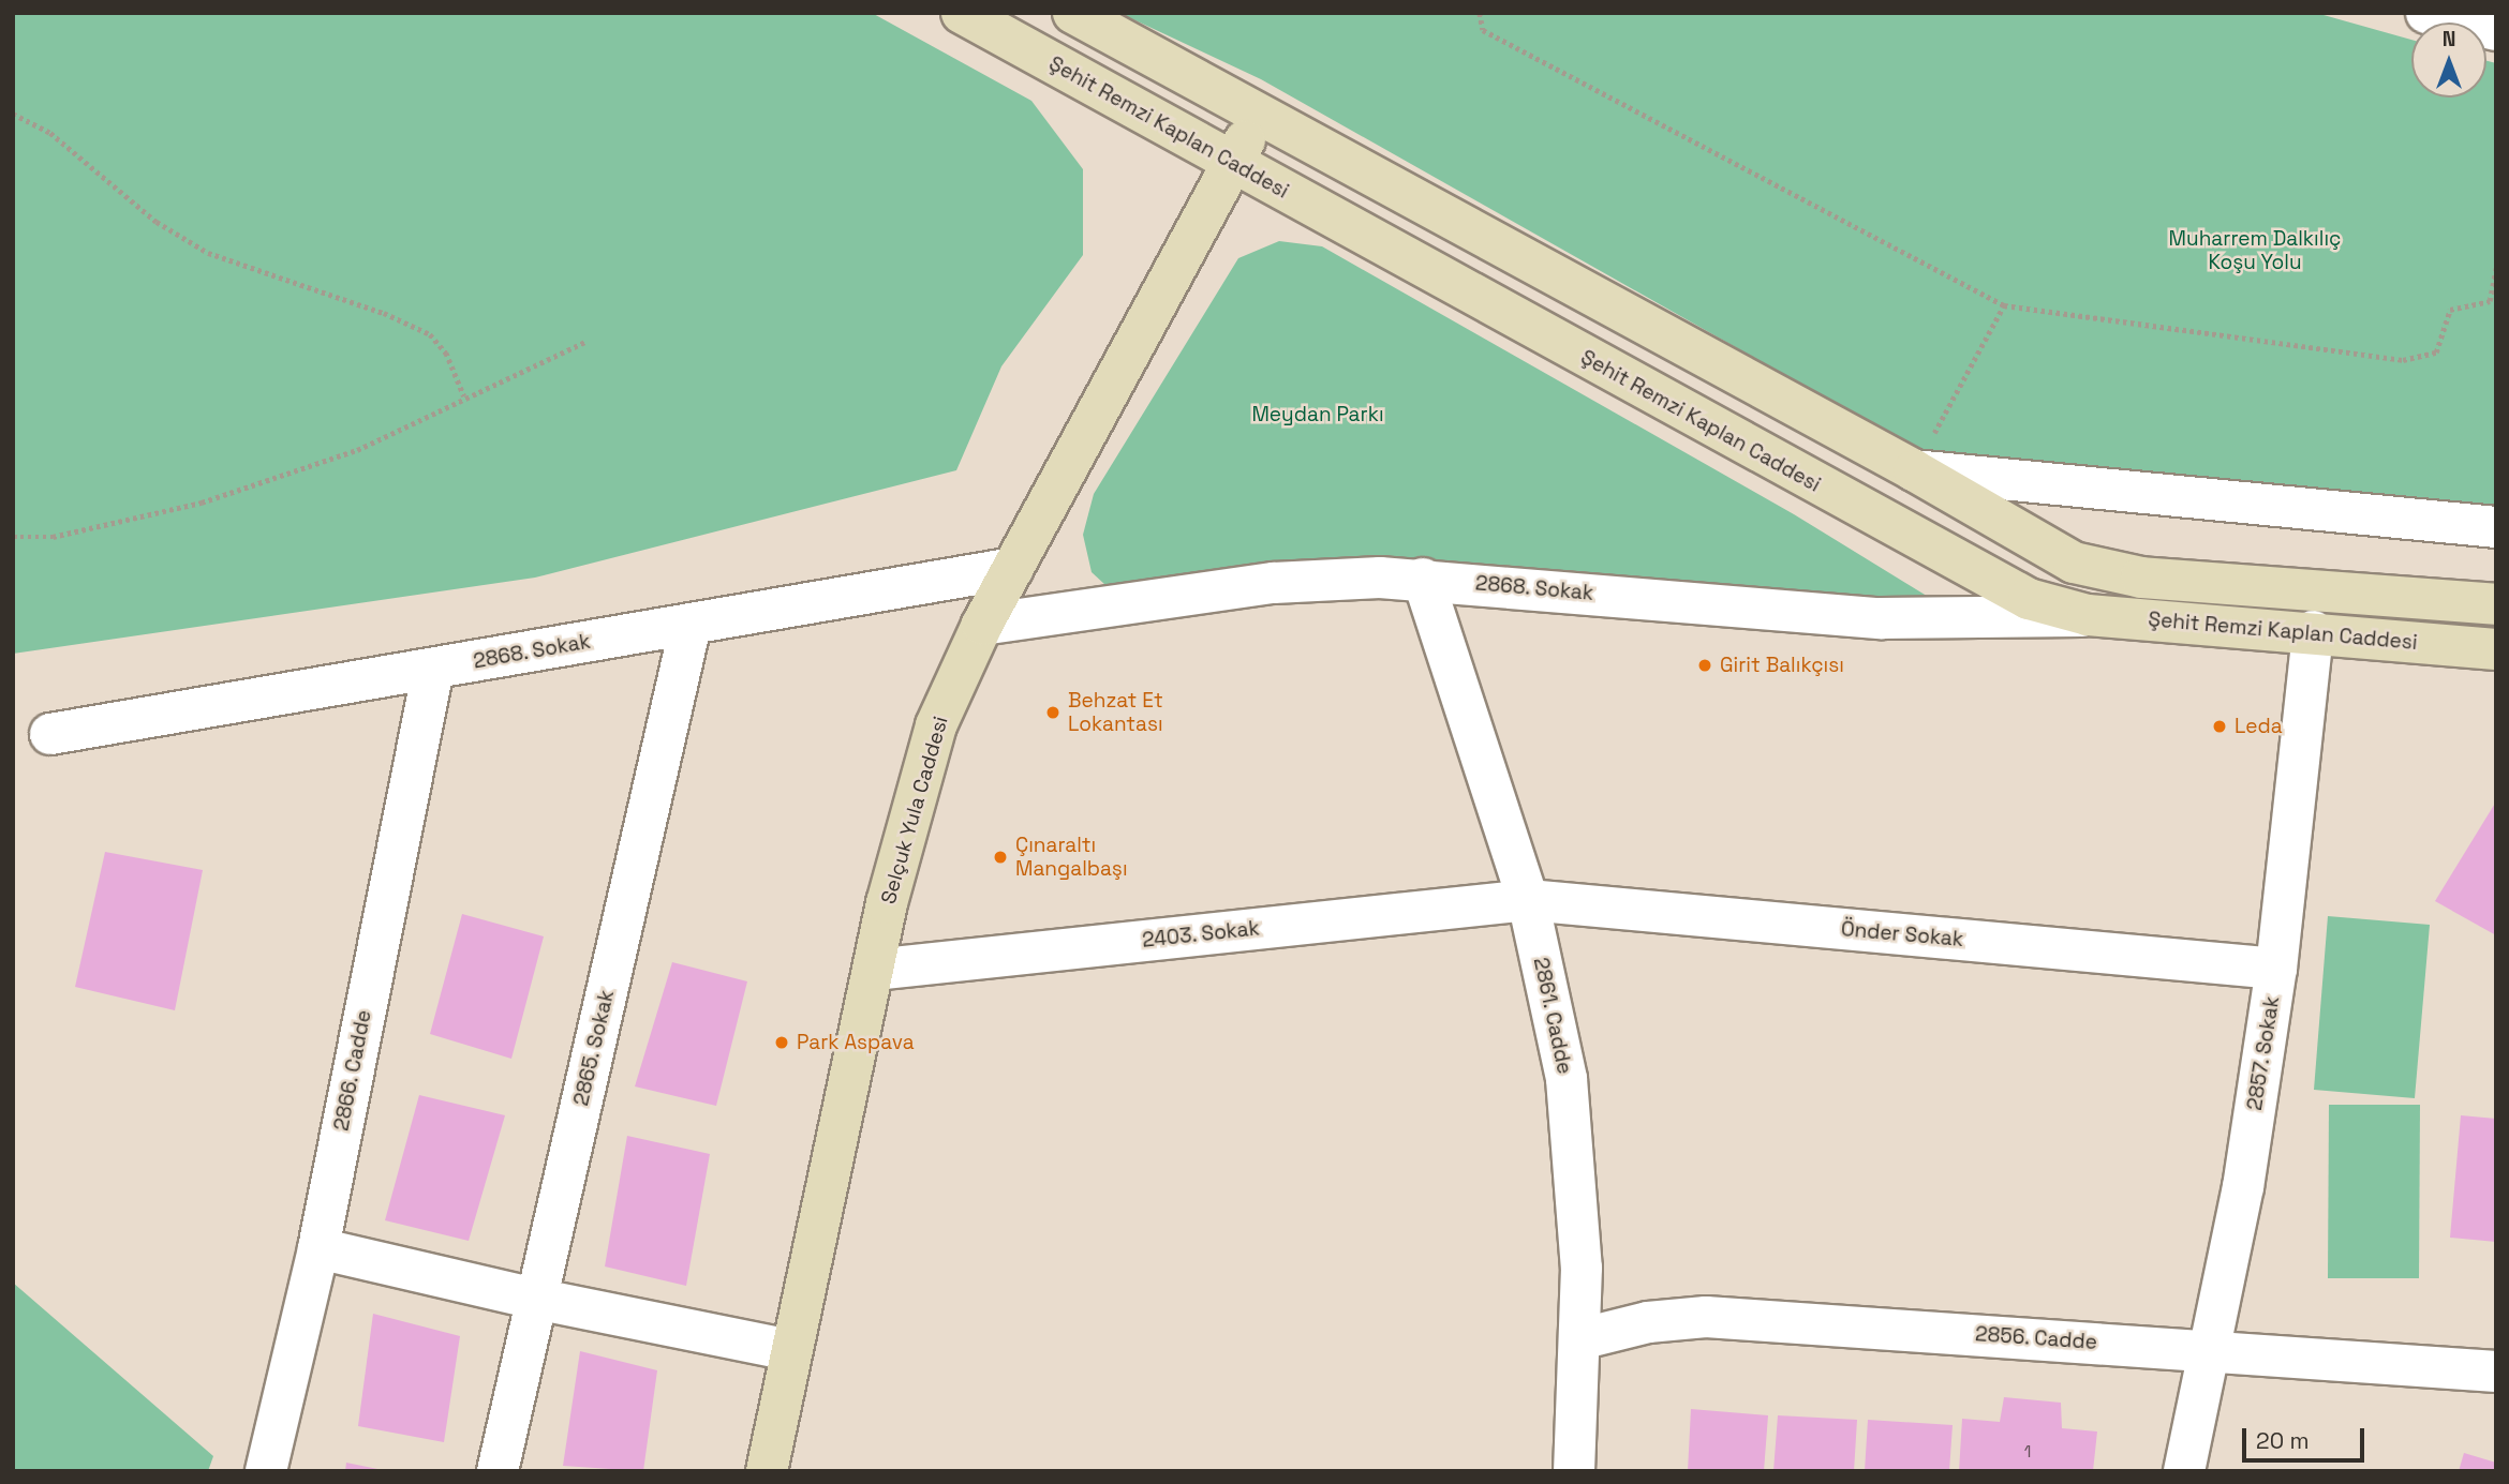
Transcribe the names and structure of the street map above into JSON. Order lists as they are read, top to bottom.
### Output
{
  "streets": {
    "main road": ["Şehit Remzi Kaplan Caddesi", "Selçuk Yula Caddesi"],
    "street": [
      "2868. Sokak",
      "2403. Sokak",
      "Önder Sokak",
      "2861. Cadde",
      "2865. Sokak",
      "2857. Sokak",
      "2866. Cadde",
      "2856. Cadde"
    ]
  },
  "crossings": [
    ["Şehit Remzi Kaplan Caddesi", "2868. Sokak"],
    ["Şehit Remzi Kaplan Caddesi", "Selçuk Yula Caddesi"],
    ["Şehit Remzi Kaplan Caddesi", "2857. Sokak"],
    ["2868. Sokak", "Selçuk Yula Caddesi"],
    ["2868. Sokak", "2861. Cadde"],
    ["2868. Sokak", "2865. Sokak"],
    ["2868. Sokak", "2866. Cadde"],
    ["Selçuk Yula Caddesi", "2403. Sokak"],
    ["2403. Sokak", "Önder Sokak"],
    ["2403. Sokak", "2861. Cadde"],
    ["Önder Sokak", "2861. Cadde"],
    ["Önder Sokak", "2857. Sokak"],
    ["2861. Cadde", "2856. Cadde"],
    ["2857. Sokak", "2856. Cadde"]
  ],
  "parks": ["Muharrem Dalkılıç Koşu Yolu", "Meydan Parkı"],
  "places": [
    "Girit Balıkçısı",
    "Behzat Et Lokantası",
    "Leda",
    "Çınaraltı Mangalbaşı",
    "Park Aspava"
  ],
  "house_numbers": ["1"],
  "scale_bar": "20 m",
  "north": "top"
}
